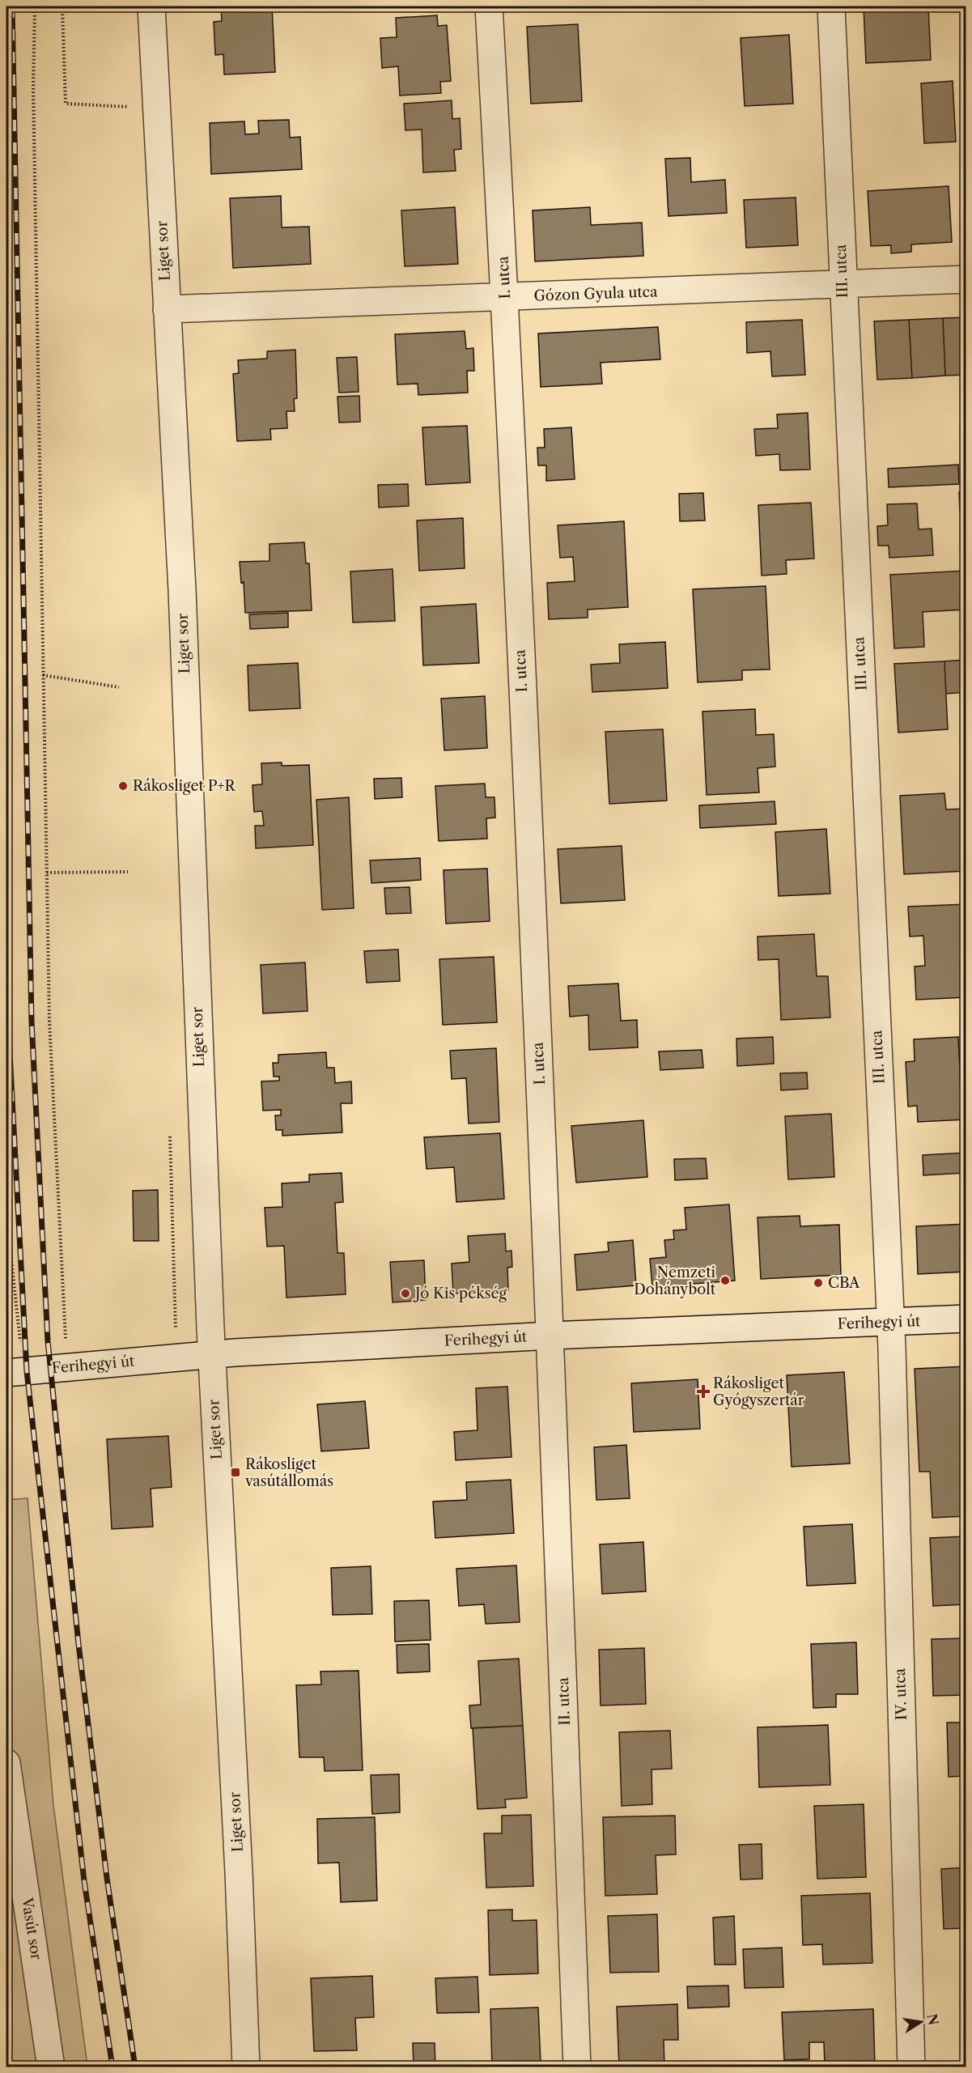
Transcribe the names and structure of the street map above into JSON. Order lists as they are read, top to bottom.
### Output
{
  "streets": {
    "street": [
      "Liget sor",
      "III. utca",
      "I. utca",
      "Gózon Gyula utca",
      "Ferihegyi út",
      "IV. utca",
      "II. utca",
      "Vasút sor"
    ]
  },
  "crossings": [
    ["Liget sor", "Gózon Gyula utca"],
    ["Liget sor", "Ferihegyi út"],
    ["III. utca", "Gózon Gyula utca"],
    ["III. utca", "Ferihegyi út"],
    ["III. utca", "IV. utca"],
    ["I. utca", "Gózon Gyula utca"],
    ["I. utca", "Ferihegyi út"],
    ["I. utca", "II. utca"],
    ["Ferihegyi út", "IV. utca"],
    ["Ferihegyi út", "II. utca"]
  ],
  "places": {
    "other": [
      "Rákosliget P+R",
      "Nemzeti Dohánybolt",
      "CBA",
      "Jó Kis pékség"
    ],
    "health": ["Rákosliget Gyógyszertár"],
    "transit": ["Rákosliget vasútállomás"]
  },
  "north": "right"
}
